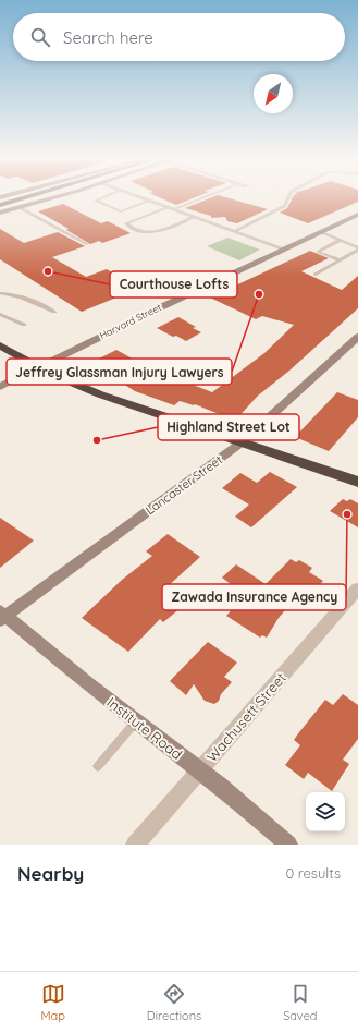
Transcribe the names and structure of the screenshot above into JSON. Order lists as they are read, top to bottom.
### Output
{
  "streets": {
    "main road": ["Harvard Street", "Lancaster Street", "Institute Road"],
    "street": ["Wachusett Street"]
  },
  "crossings": [
    ["Lancaster Street", "Institute Road"],
    ["Wachusett Street", "Institute Road"]
  ],
  "places": [
    "Courthouse Lofts",
    "Jeffrey Glassman Injury Lawyers",
    "Highland Street Lot",
    "Zawada Insurance Agency"
  ],
  "north": "bottom left",
  "page": {
    "search": "Search here",
    "heading": ["Nearby", "0 results"],
    "nav": ["Map", "Directions", "Saved"]
  }
}
